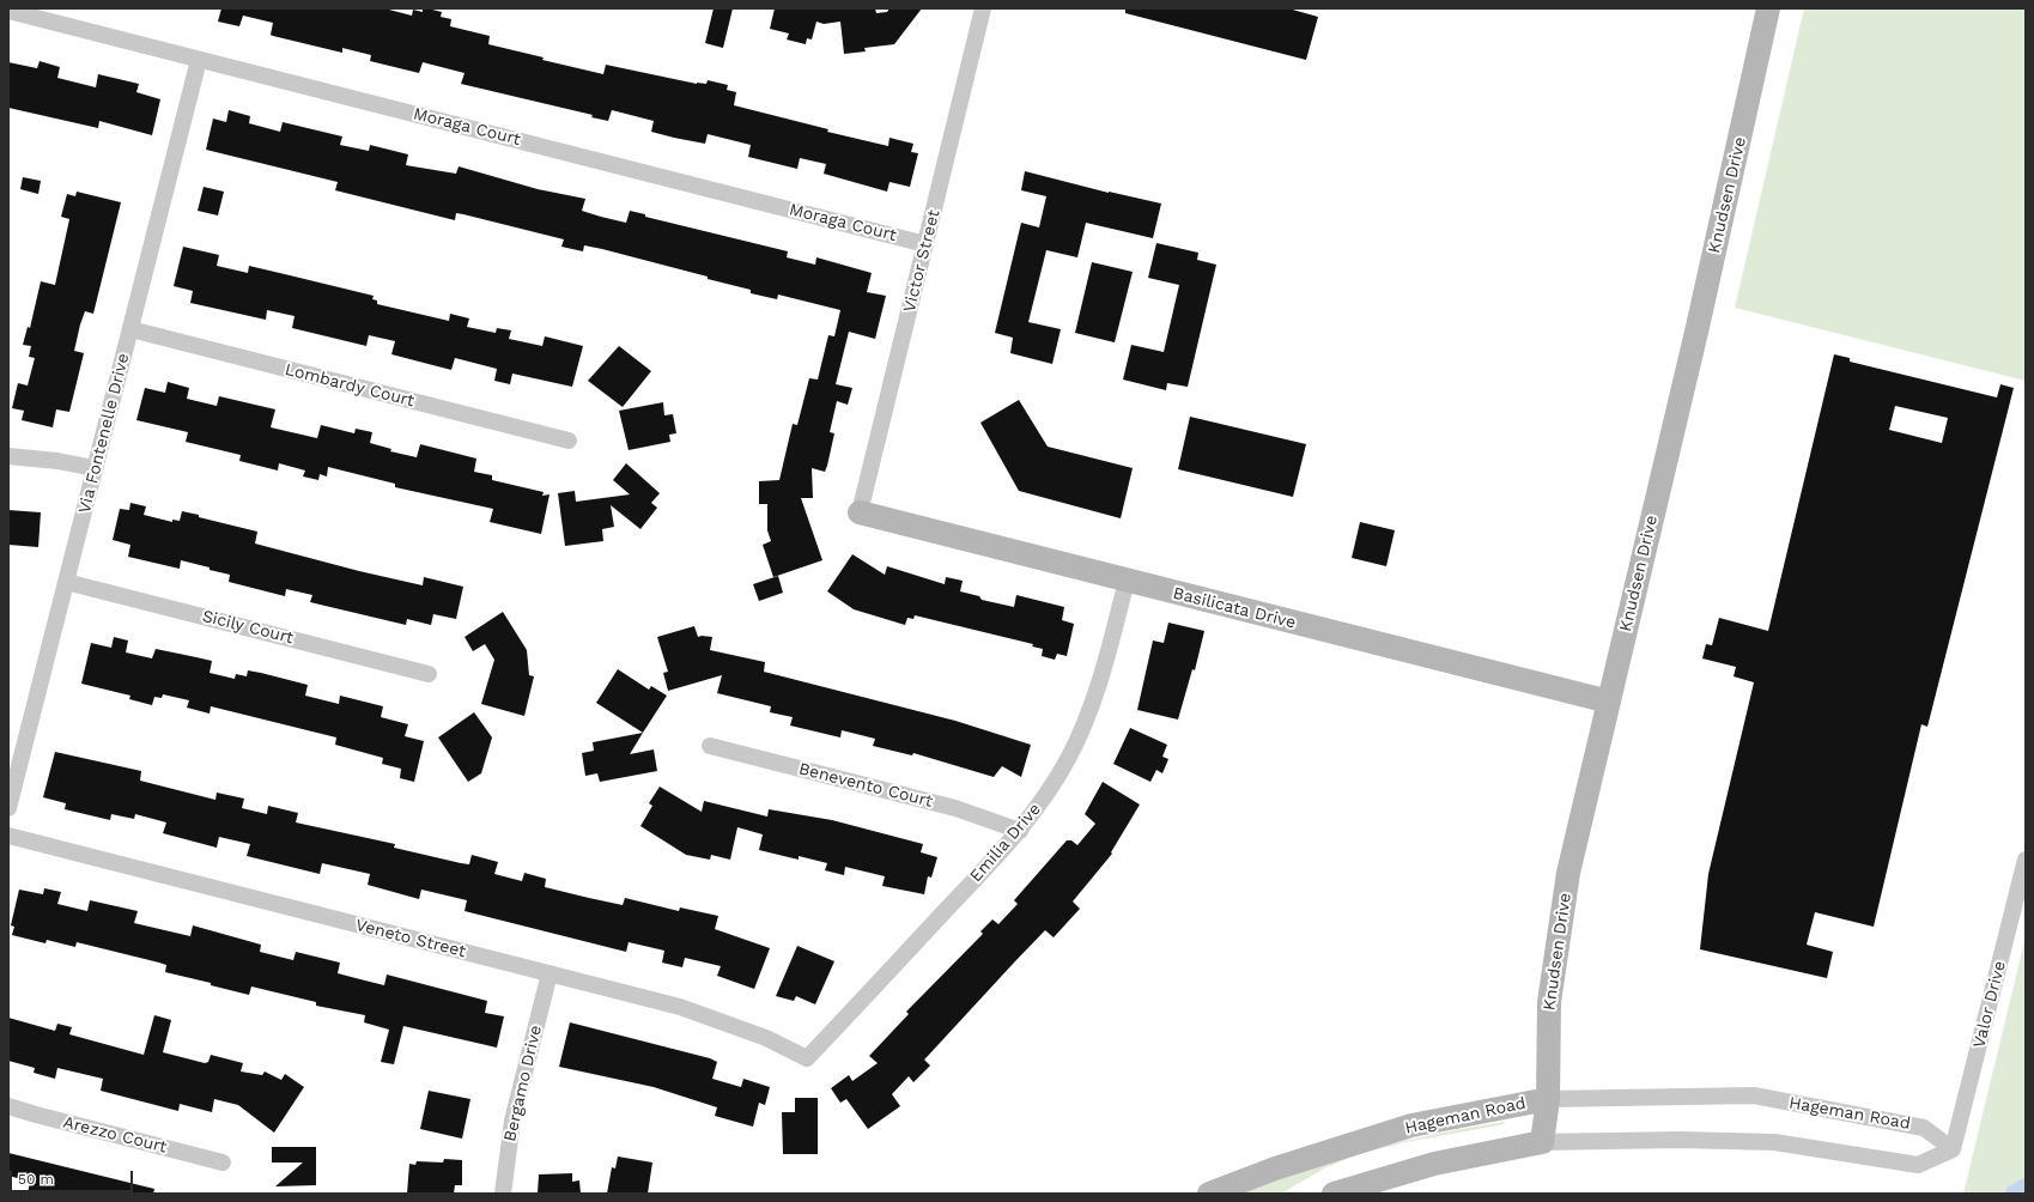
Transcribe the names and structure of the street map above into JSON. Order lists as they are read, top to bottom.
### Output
{
  "streets": {
    "main road": ["Knudsen Drive", "Basilicata Drive", "Hageman Road"],
    "street": [
      "Moraga Court",
      "Victor Street",
      "Lombardy Court",
      "Via Fontenelle Drive",
      "Sicily Court",
      "Benevento Court",
      "Emilia Drive",
      "Veneto Street",
      "Valor Drive",
      "Bergamo Drive",
      "Arezzo Court"
    ]
  },
  "crossings": [
    ["Moraga Court", "Victor Street"],
    ["Moraga Court", "Via Fontenelle Drive"],
    ["Knudsen Drive", "Basilicata Drive"],
    ["Knudsen Drive", "Hageman Road"],
    ["Victor Street", "Basilicata Drive"],
    ["Lombardy Court", "Via Fontenelle Drive"],
    ["Via Fontenelle Drive", "Sicily Court"],
    ["Basilicata Drive", "Emilia Drive"],
    ["Benevento Court", "Emilia Drive"],
    ["Emilia Drive", "Veneto Street"],
    ["Veneto Street", "Bergamo Drive"],
    ["Valor Drive", "Hageman Road"]
  ],
  "scale_bar": "50 m"
}
